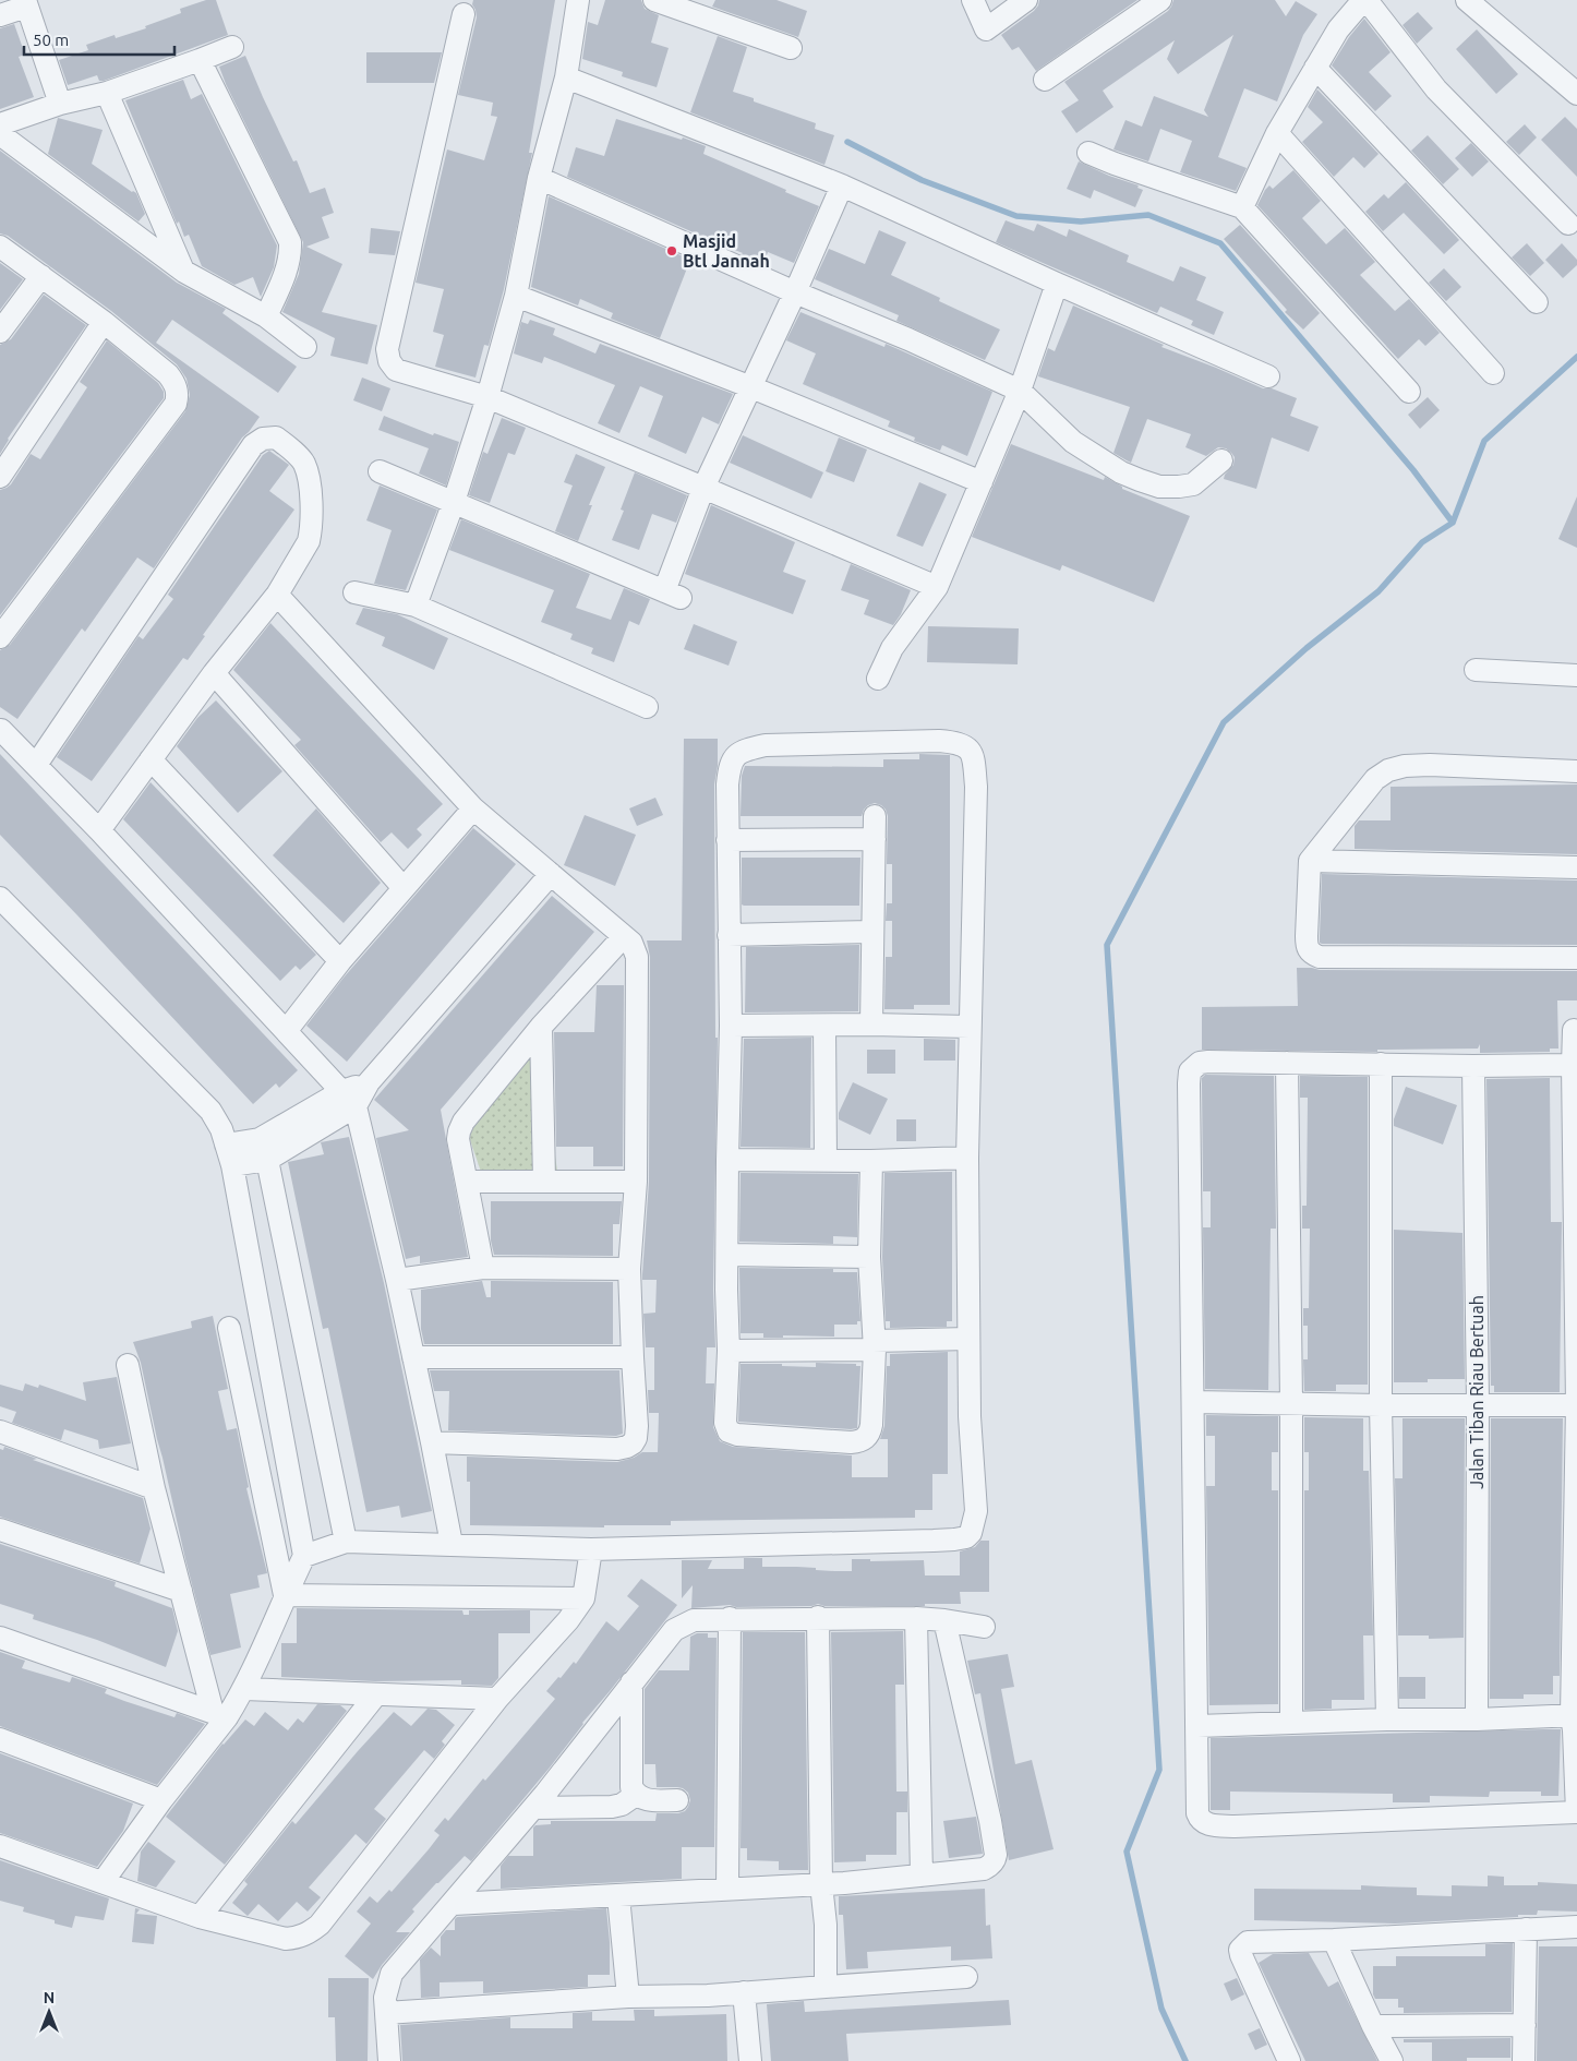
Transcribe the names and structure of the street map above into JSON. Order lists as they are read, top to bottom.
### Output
{
  "streets": {
    "street": ["Jalan Tiban Riau Bertuah"]
  },
  "places": ["Masjid Btl Jannah"],
  "scale_bar": "50 m",
  "north": "top"
}
